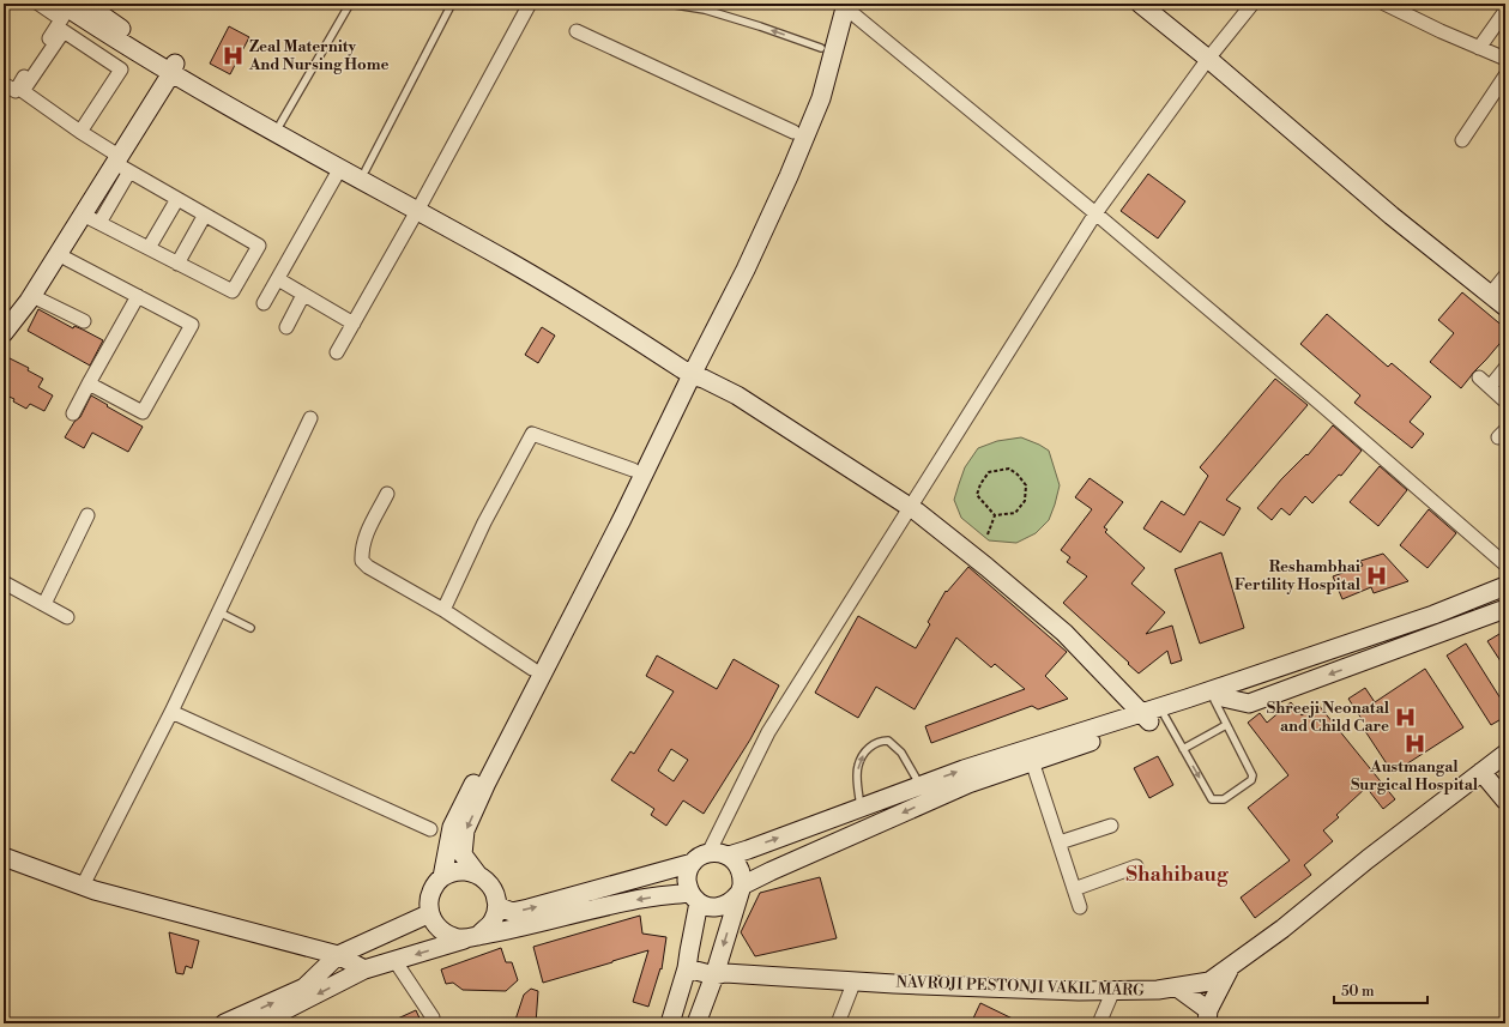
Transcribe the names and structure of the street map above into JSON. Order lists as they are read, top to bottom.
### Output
{
  "streets": {
    "main road": ["NAVROJI PESTONJI VAKIL MARG"]
  },
  "districts": ["Shahibaug"],
  "places": {
    "hospital": [
      "Zeal Maternity And Nursing Home",
      "Reshambhai Fertility Hospital",
      "Shreeji Neonatal and Child Care",
      "Austmangal Surgical Hospital"
    ]
  },
  "scale_bar": "50 m"
}
